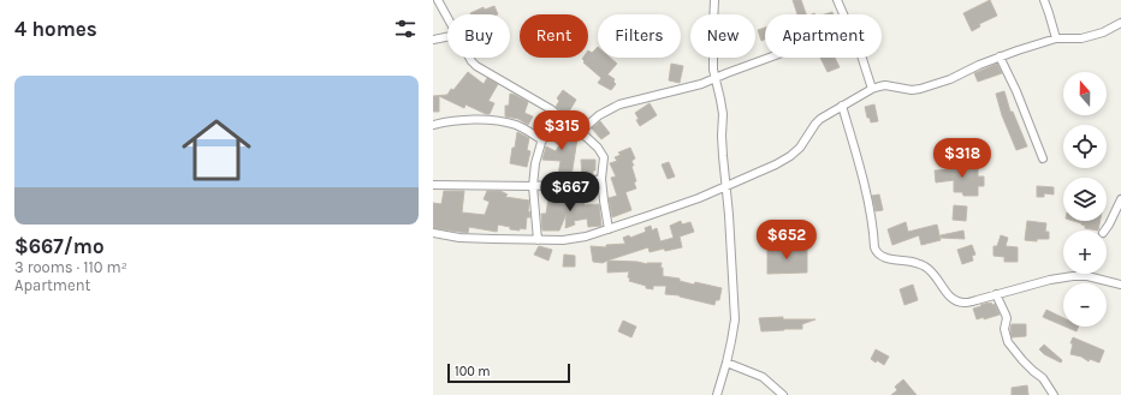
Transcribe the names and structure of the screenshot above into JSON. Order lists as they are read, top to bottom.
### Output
{
  "scale_bar": "100 m",
  "north": "top",
  "page": {
    "heading": "4 homes",
    "chip": [
      "Buy",
      "Rent",
      "Filters",
      "New",
      "Apartment"
    ],
    "list": [
      {
        "name": "$667/mo",
        "note": "3 rooms · 110 m² · Apartment"
      }
    ],
    "map_buttons": ["+", "−"],
    "price": [
      "$315",
      "$318",
      "$667",
      "$652"
    ],
    "scale": "100 m"
  }
}
